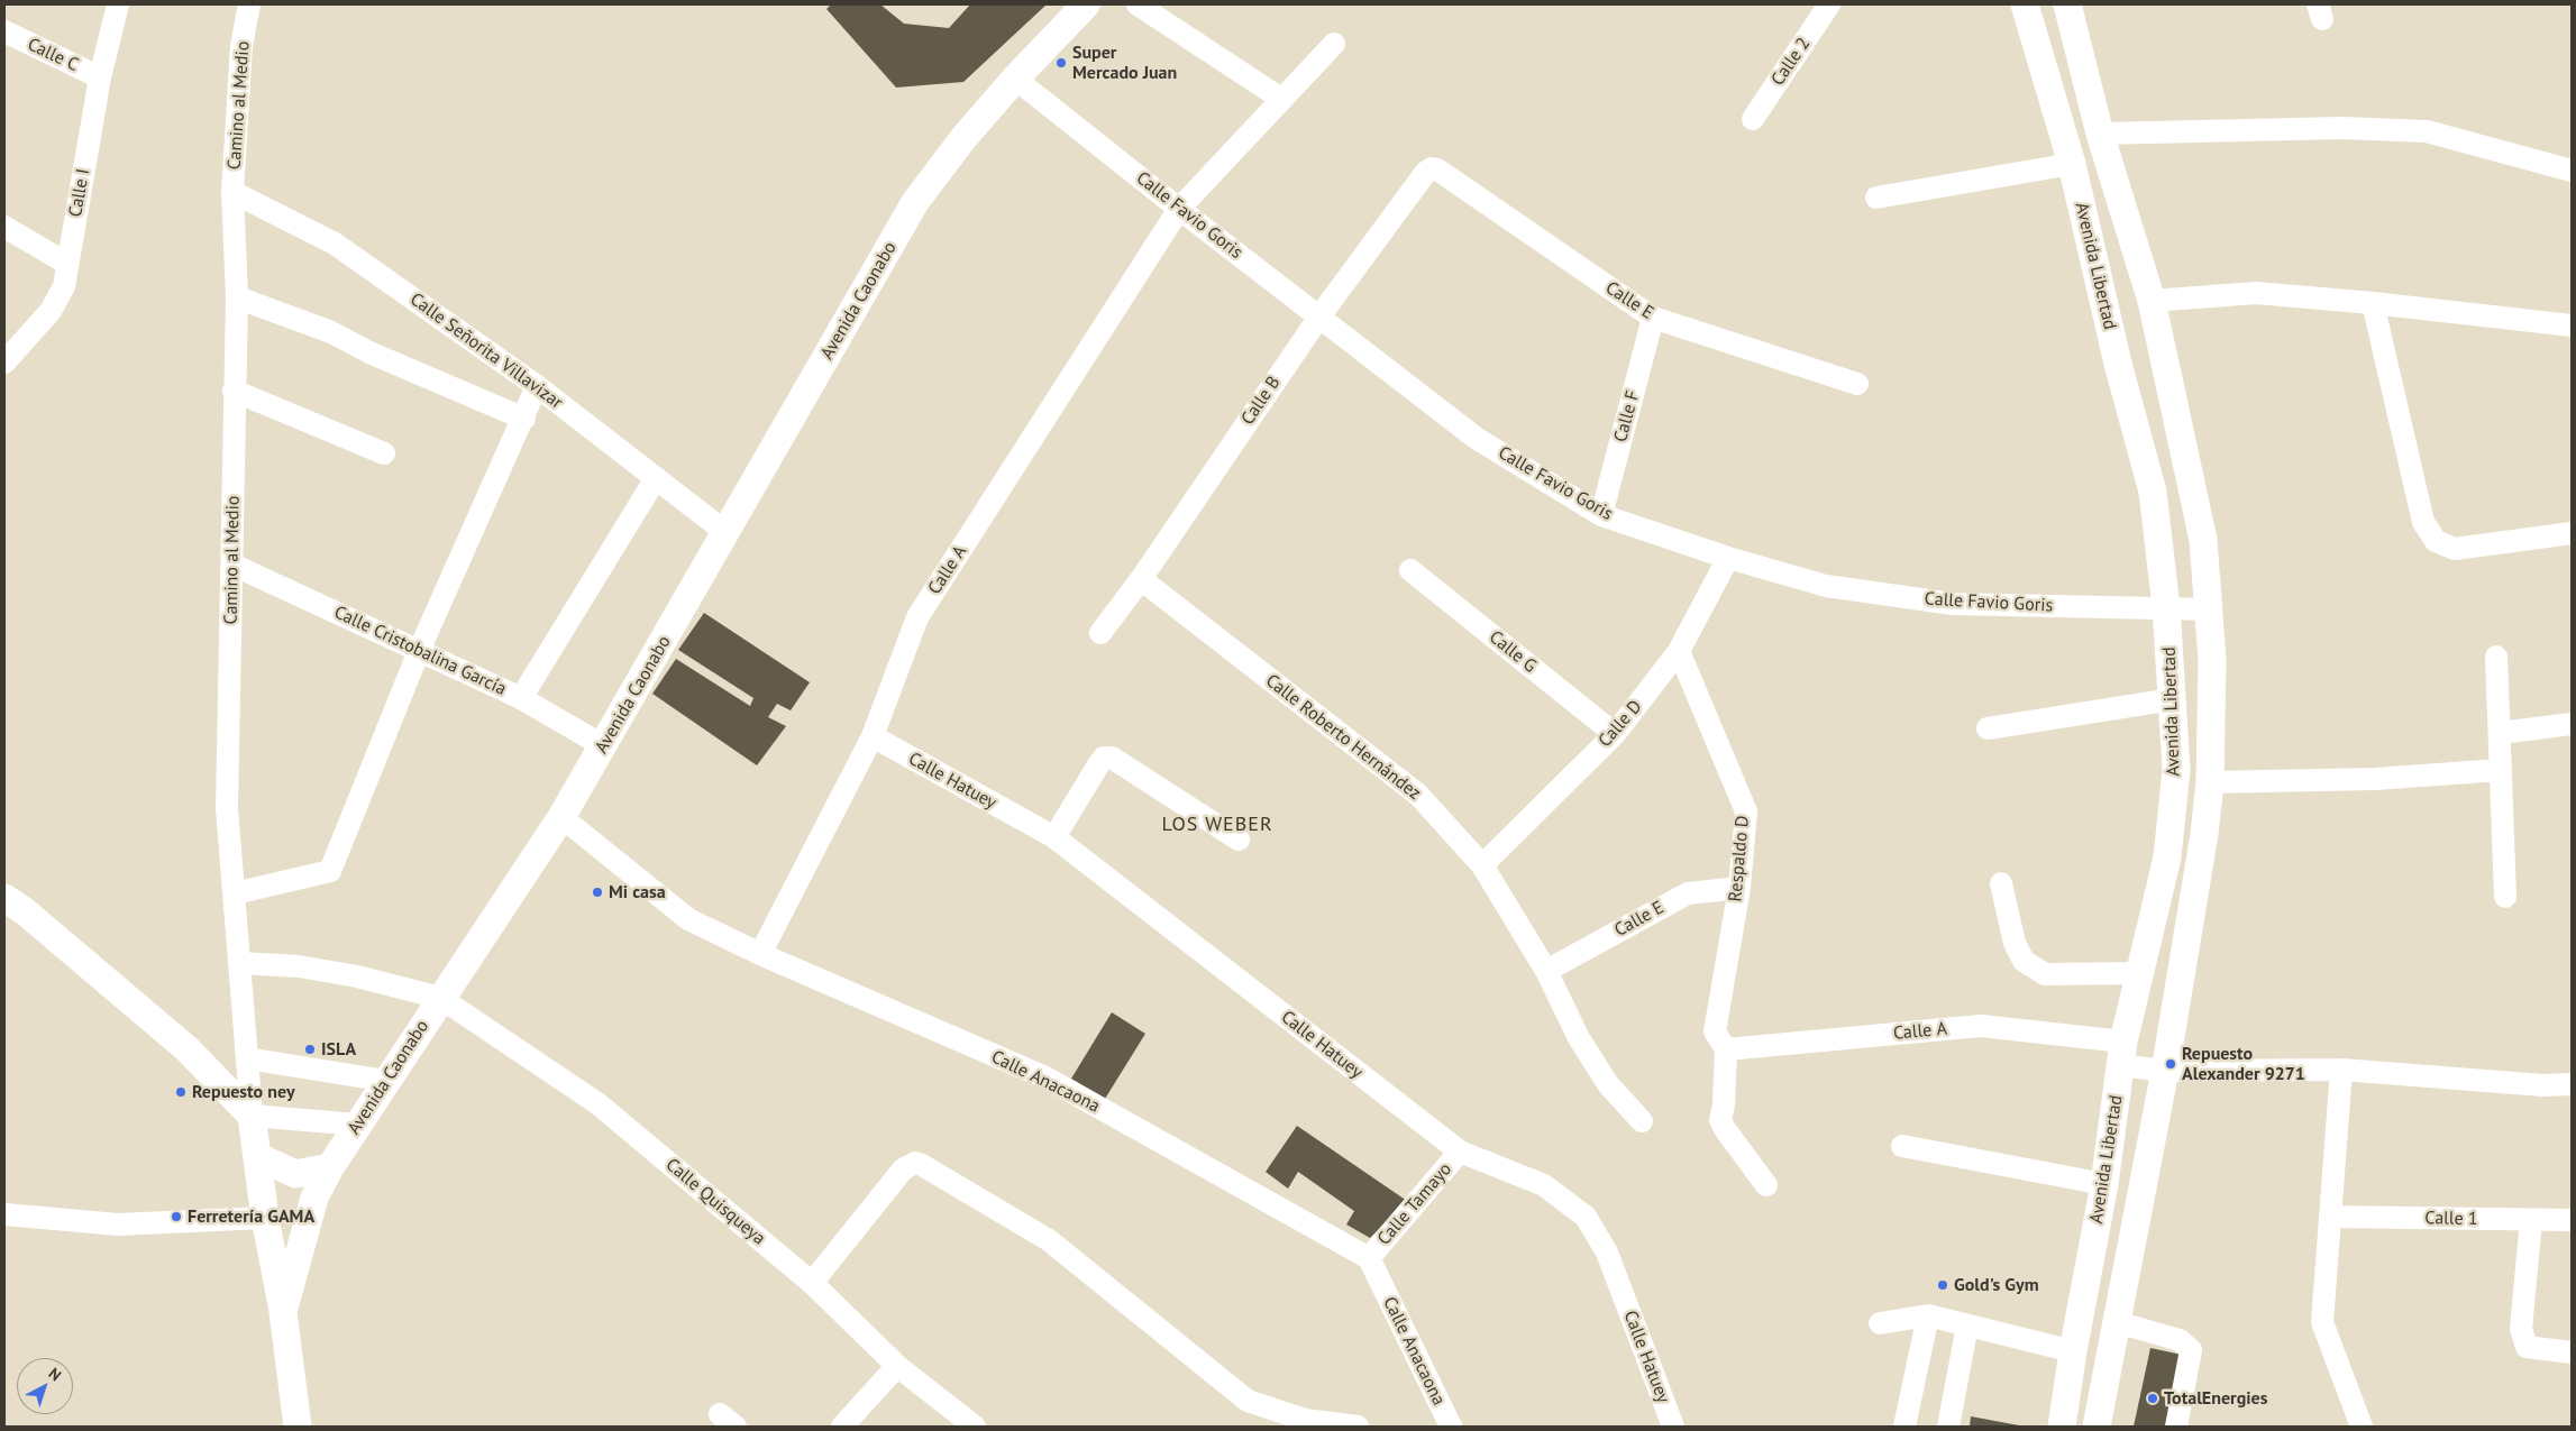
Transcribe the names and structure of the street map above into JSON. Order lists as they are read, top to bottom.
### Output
{
  "streets": {
    "main road": ["Avenida Libertad", "Avenida Caonabo"],
    "street": [
      "Calle C",
      "Calle 2",
      "Camino al Medio",
      "Calle I",
      "Calle Favio Goris",
      "Calle E",
      "Calle Señorita Villavizar",
      "Calle B",
      "Calle F",
      "Calle A",
      "Calle Cristobalina García",
      "Calle G",
      "Calle D",
      "Calle Roberto Hernández",
      "Calle Hatuey",
      "Respaldo D",
      "Calle Anacaona",
      "Calle Quisqueya",
      "Calle Tamayo",
      "Calle 1"
    ]
  },
  "crossings": [
    ["Calle C", "Calle I"],
    ["Camino al Medio", "Calle Señorita Villavizar"],
    ["Camino al Medio", "Calle Cristobalina García"],
    ["Camino al Medio", "Calle Quisqueya"],
    ["Calle Favio Goris", "Avenida Libertad"],
    ["Calle Favio Goris", "Avenida Caonabo"],
    ["Calle Favio Goris", "Calle B"],
    ["Calle Favio Goris", "Calle F"],
    ["Calle Favio Goris", "Calle A"],
    ["Calle Favio Goris", "Calle D"],
    ["Avenida Libertad", "Calle A"],
    ["Avenida Caonabo", "Calle Señorita Villavizar"],
    ["Avenida Caonabo", "Calle Cristobalina García"],
    ["Avenida Caonabo", "Calle Anacaona"],
    ["Avenida Caonabo", "Calle Quisqueya"],
    ["Calle E", "Calle B"],
    ["Calle E", "Calle F"],
    ["Calle E", "Calle Roberto Hernández"],
    ["Calle E", "Respaldo D"],
    ["Calle B", "Calle Roberto Hernández"],
    ["Calle A", "Calle Hatuey"],
    ["Calle A", "Respaldo D"],
    ["Calle A", "Calle Anacaona"],
    ["Calle G", "Calle D"],
    ["Calle D", "Calle Roberto Hernández"],
    ["Calle D", "Respaldo D"],
    ["Calle Hatuey", "Calle Tamayo"],
    ["Calle Anacaona", "Calle Tamayo"]
  ],
  "districts": ["LOS WEBER"],
  "places": [
    "Super Mercado Juan",
    "Mi casa",
    "ISLA",
    "Repuesto Alexander 9271",
    "Repuesto ney",
    "Ferretería GAMA",
    "Gold's Gym",
    "TotalEnergies"
  ],
  "north": "top right"
}
